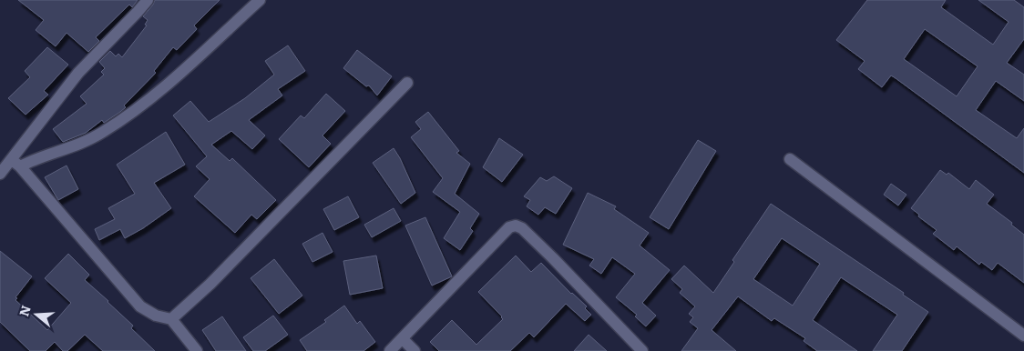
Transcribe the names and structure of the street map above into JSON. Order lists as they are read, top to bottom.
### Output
{
  "north": "left"
}
